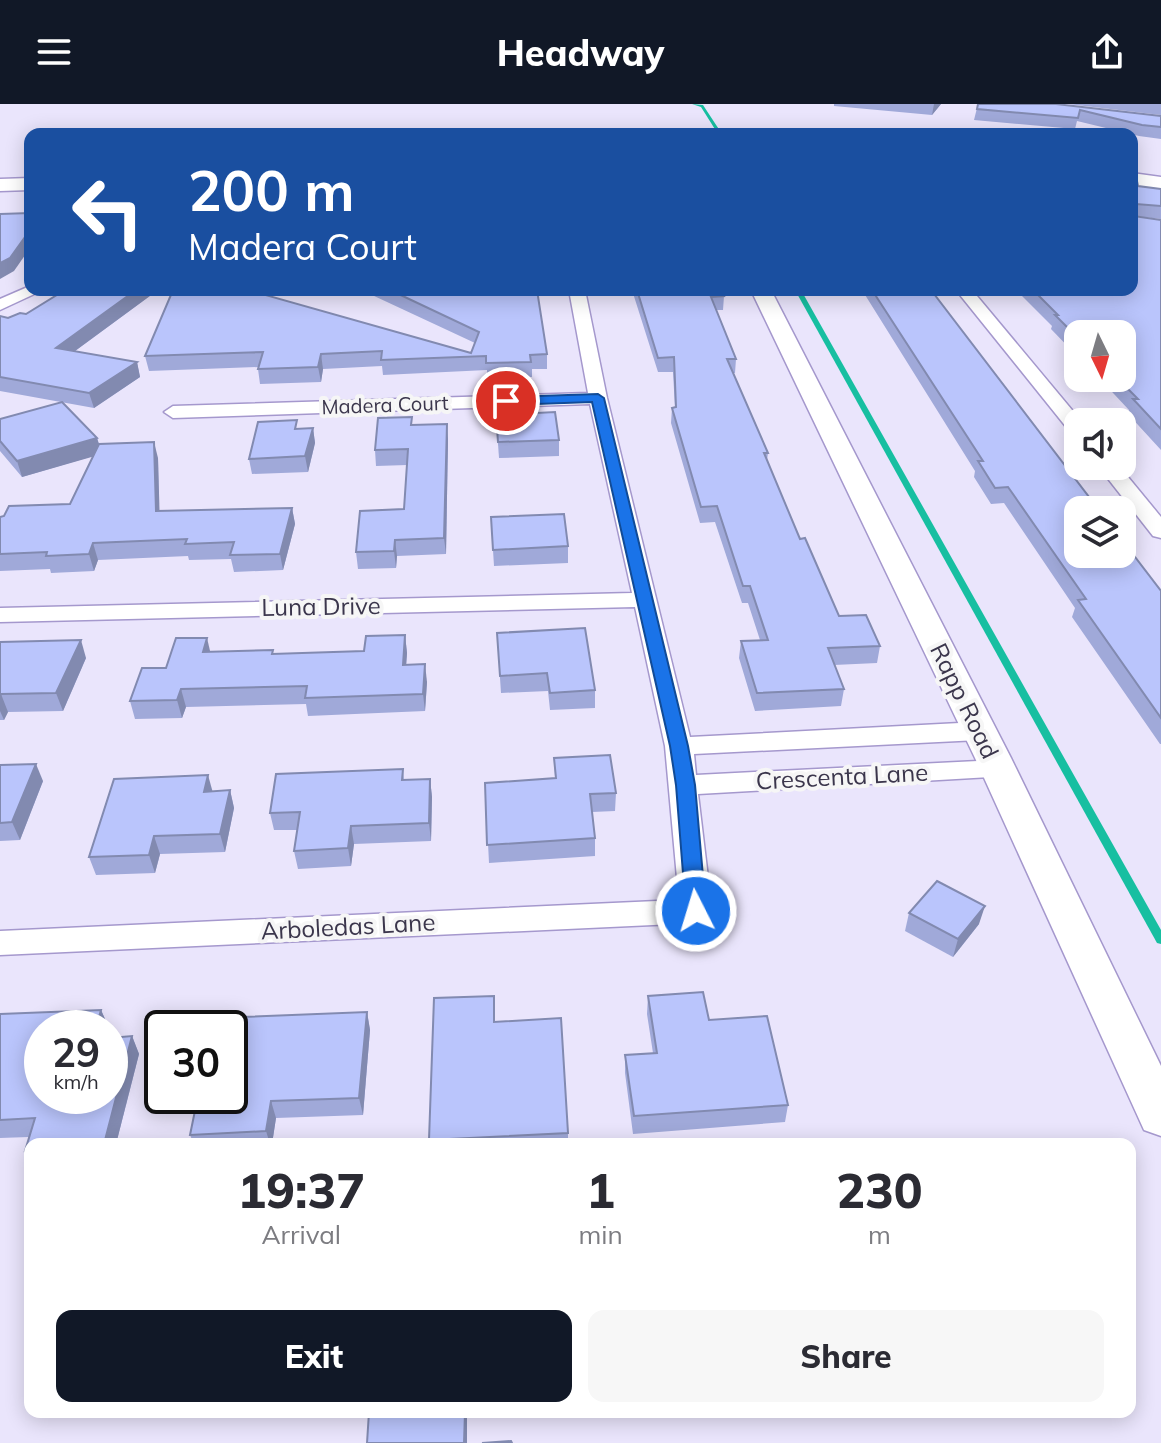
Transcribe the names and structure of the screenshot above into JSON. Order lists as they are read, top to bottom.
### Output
{
  "streets": {
    "street": [
      "Madera Court",
      "Luna Drive",
      "Rapp Road",
      "Crescenta Lane",
      "Arboledas Lane"
    ]
  },
  "crossings": [
    ["Rapp Road", "Crescenta Lane"],
    ["Crescenta Lane", "Arboledas Lane"]
  ],
  "north": "bottom",
  "page": {
    "header": "Headway",
    "turn": ["200 m", "Madera Court"],
    "speed": "29 km/h",
    "limit": "30",
    "eta": [
      "19:37",
      "Arrival",
      "1",
      "min",
      "230",
      "m"
    ],
    "buttons": ["Exit", "Share"]
  }
}
